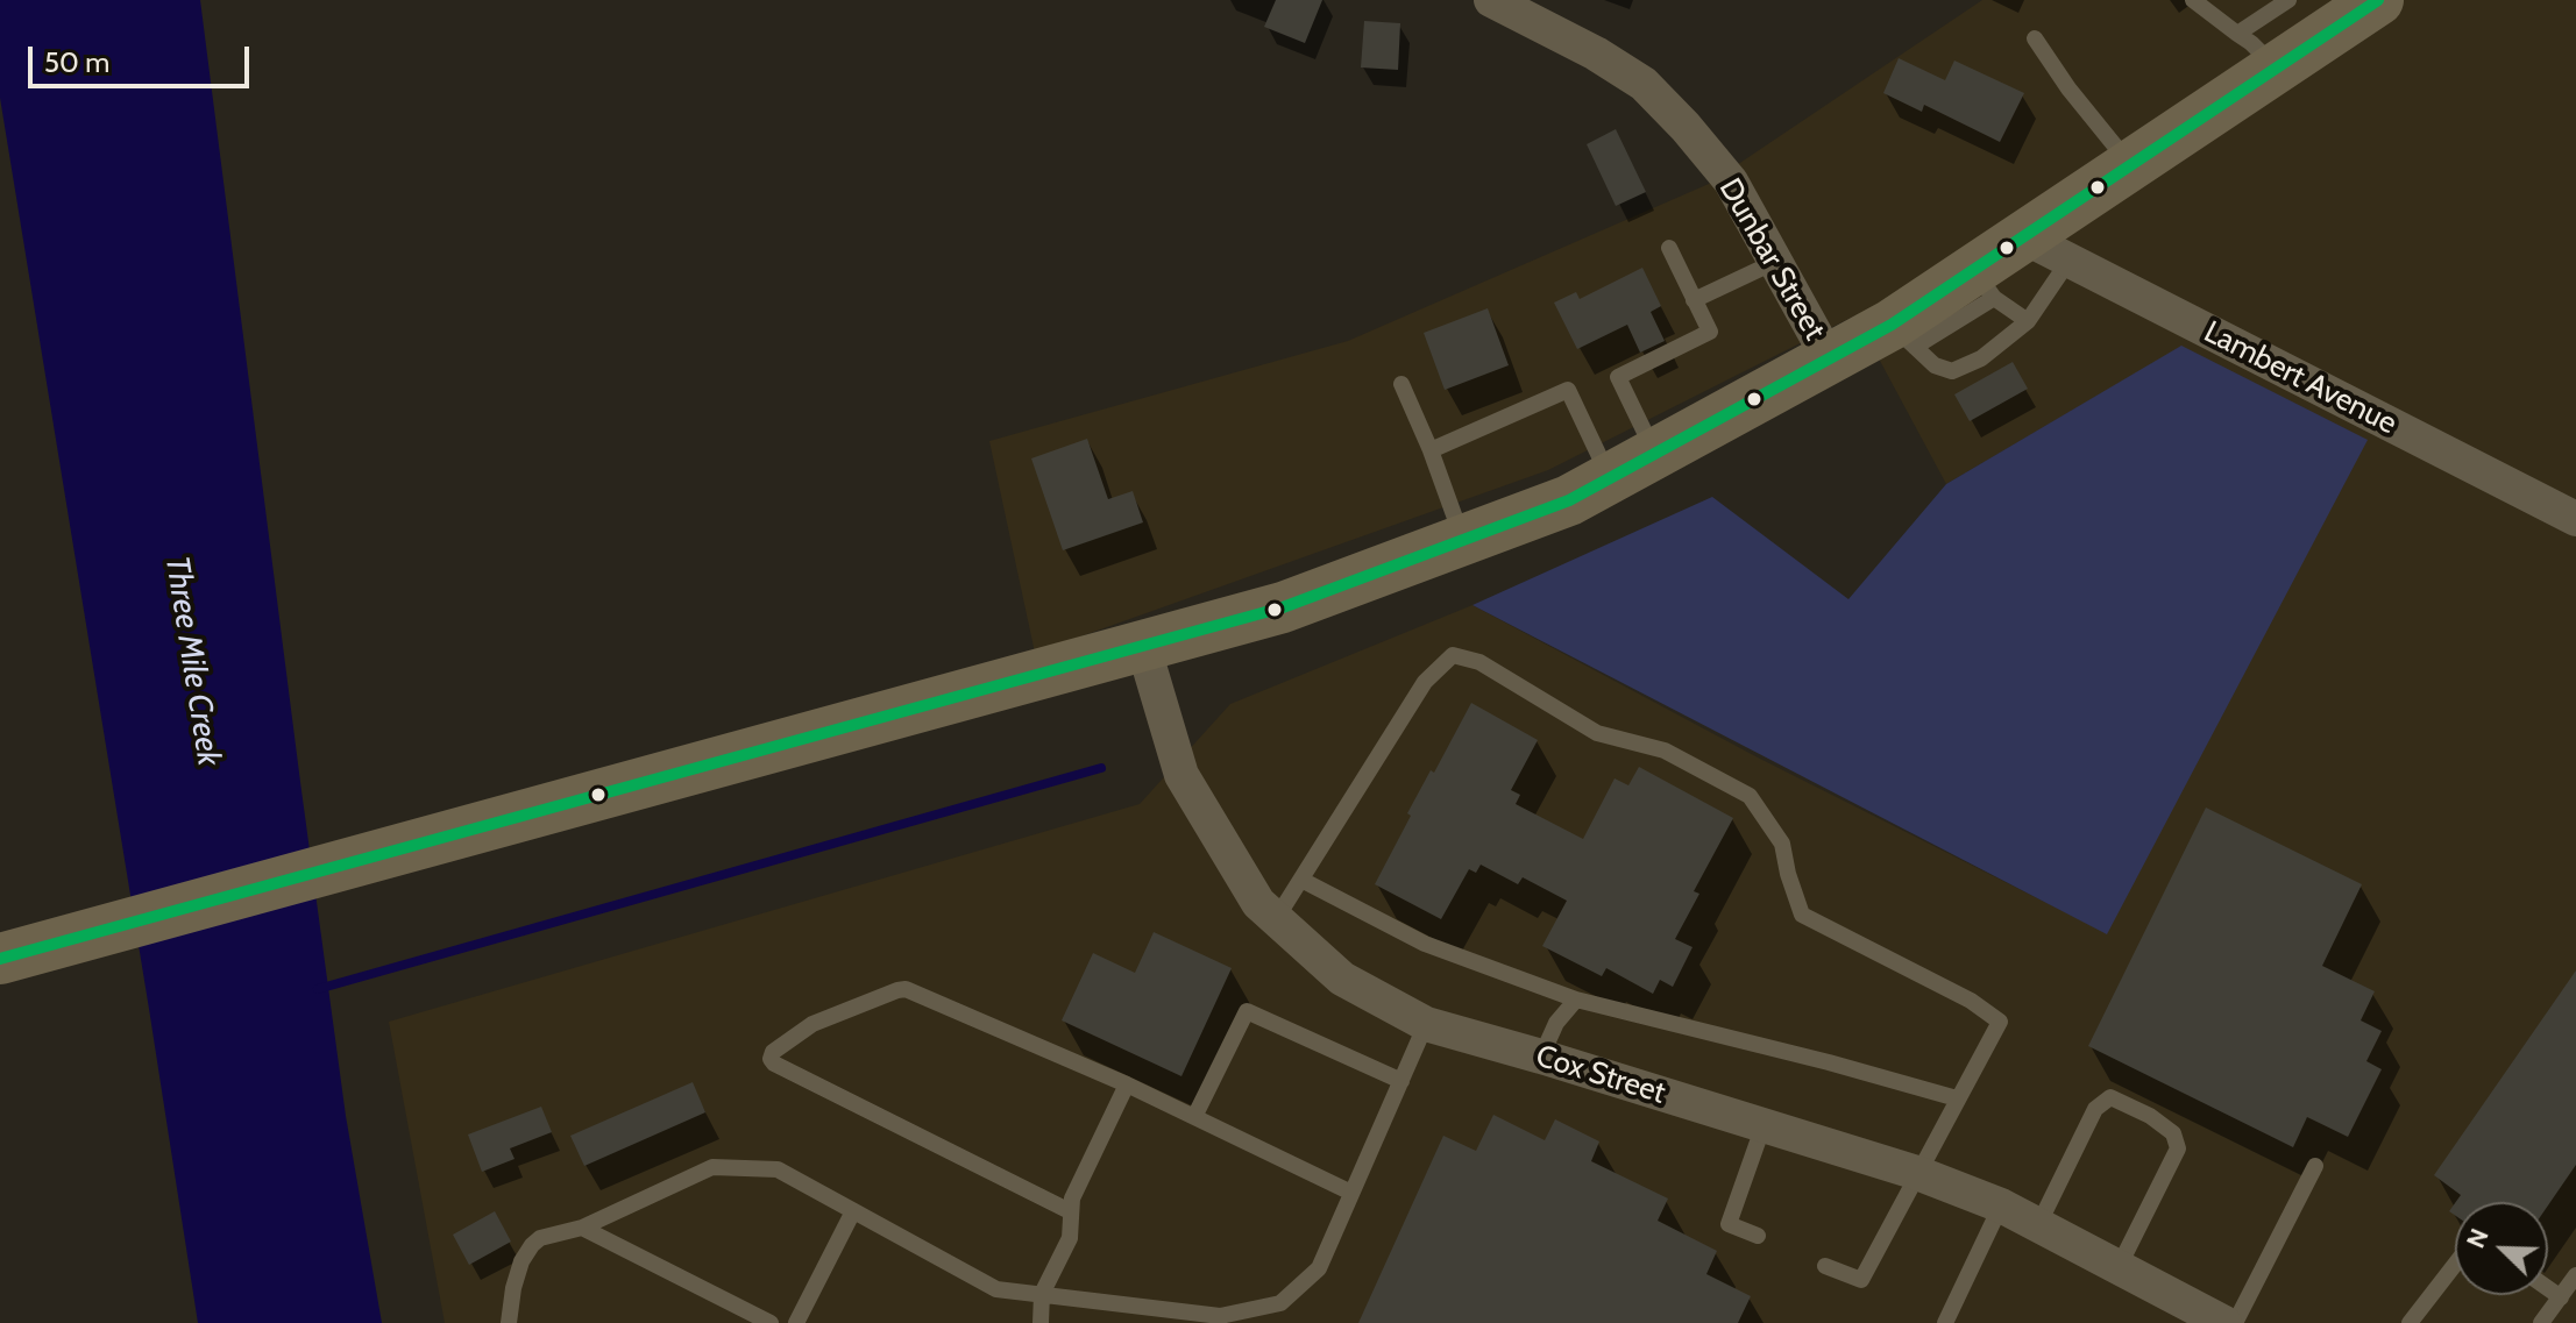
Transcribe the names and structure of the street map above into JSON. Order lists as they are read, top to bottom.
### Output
{
  "streets": {
    "street": ["Dunbar Street", "Lambert Avenue", "Cox Street"]
  },
  "water": ["Three Mile Creek"],
  "scale_bar": "50 m",
  "north": "top left"
}
